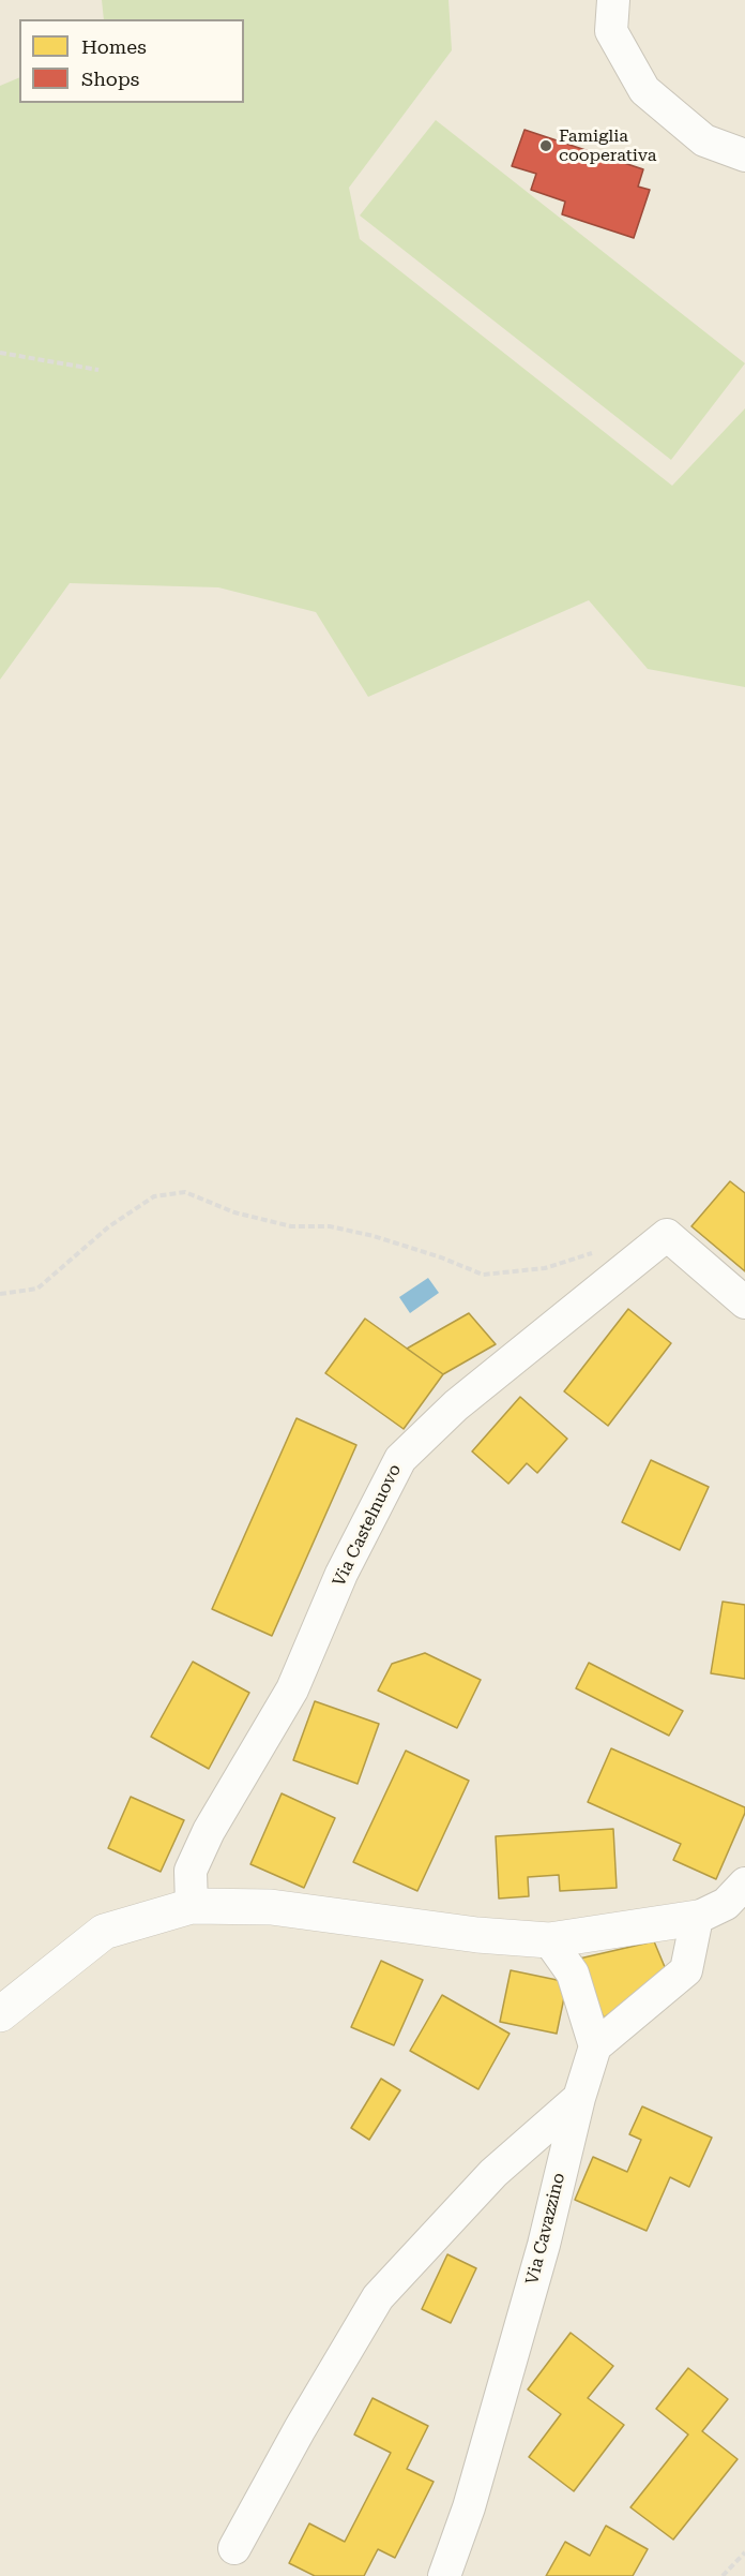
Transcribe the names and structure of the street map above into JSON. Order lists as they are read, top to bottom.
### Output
{
  "streets": {
    "street": ["Via Castelnuovo", "Via Cavazzino"]
  },
  "places": ["Famiglia cooperativa"],
  "legend": ["Homes", "Shops"]
}
